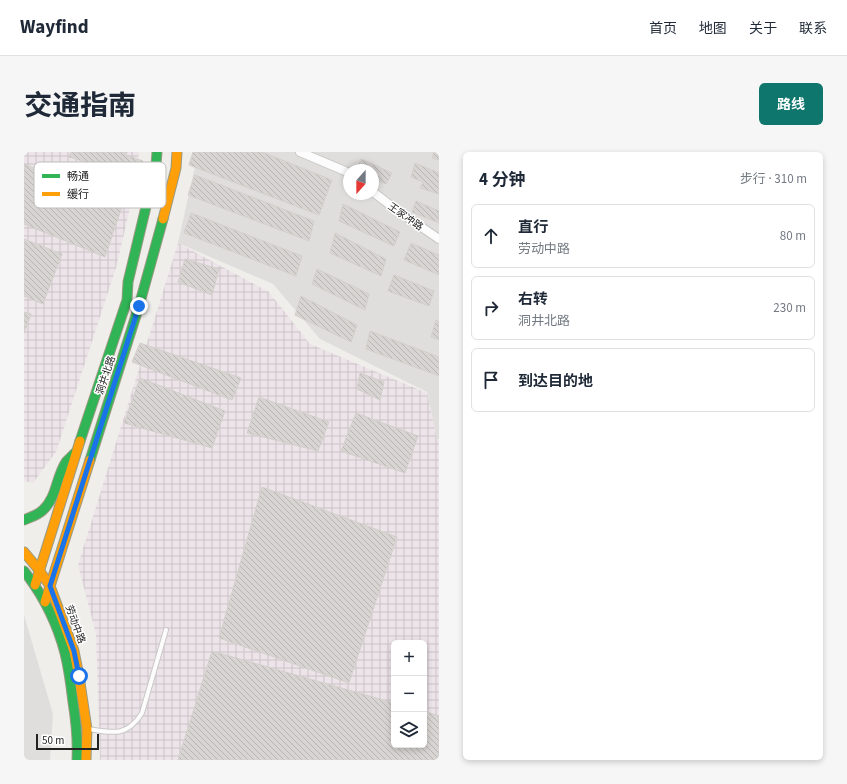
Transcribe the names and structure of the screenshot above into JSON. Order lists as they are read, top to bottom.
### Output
{
  "streets": {
    "street": ["王家冲路", "洞井北路", "劳动中路"]
  },
  "crossings": [
    ["洞井北路", "劳动中路"]
  ],
  "legend": ["畅通", "缓行"],
  "scale_bar": "50 m",
  "north": "bottom",
  "page": {
    "header": "Wayfind",
    "nav": [
      "首页",
      "地图",
      "关于",
      "联系"
    ],
    "title": "交通指南",
    "buttons": "路线",
    "heading": ["4 分钟", "步行 · 310 m"],
    "list": [
      ["直行", "劳动中路", "80 m"],
      ["右转", "洞井北路", "230 m"],
      "到达目的地"
    ],
    "map_buttons": ["+", "−"],
    "scale": "50 m"
  }
}
